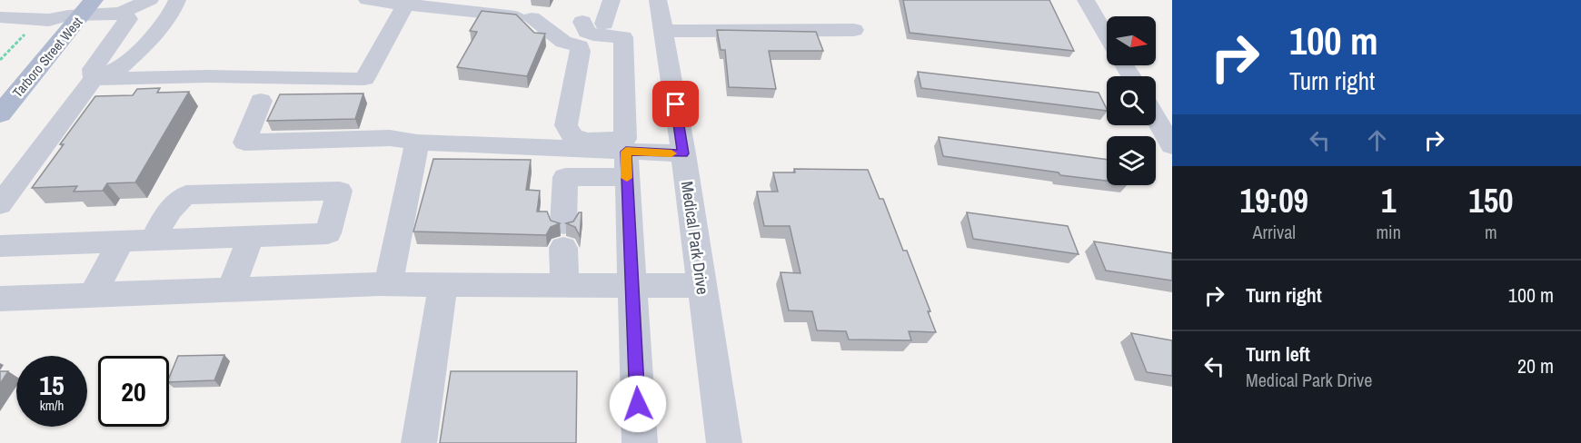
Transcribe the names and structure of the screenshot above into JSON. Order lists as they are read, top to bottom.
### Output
{
  "streets": {
    "main road": ["Tarboro Street West"],
    "street": ["Medical Park Drive"]
  },
  "north": "right",
  "page": {
    "turn": ["100 m", "Turn right"],
    "eta": [
      "19:09",
      "Arrival",
      "1",
      "min",
      "150",
      "m"
    ],
    "list": [
      {
        "name": "Turn right",
        "value": "100 m"
      },
      {
        "name": "Turn left",
        "note": "Medical Park Drive",
        "value": "20 m"
      }
    ],
    "speed": "15 km/h",
    "limit": "20"
  }
}
